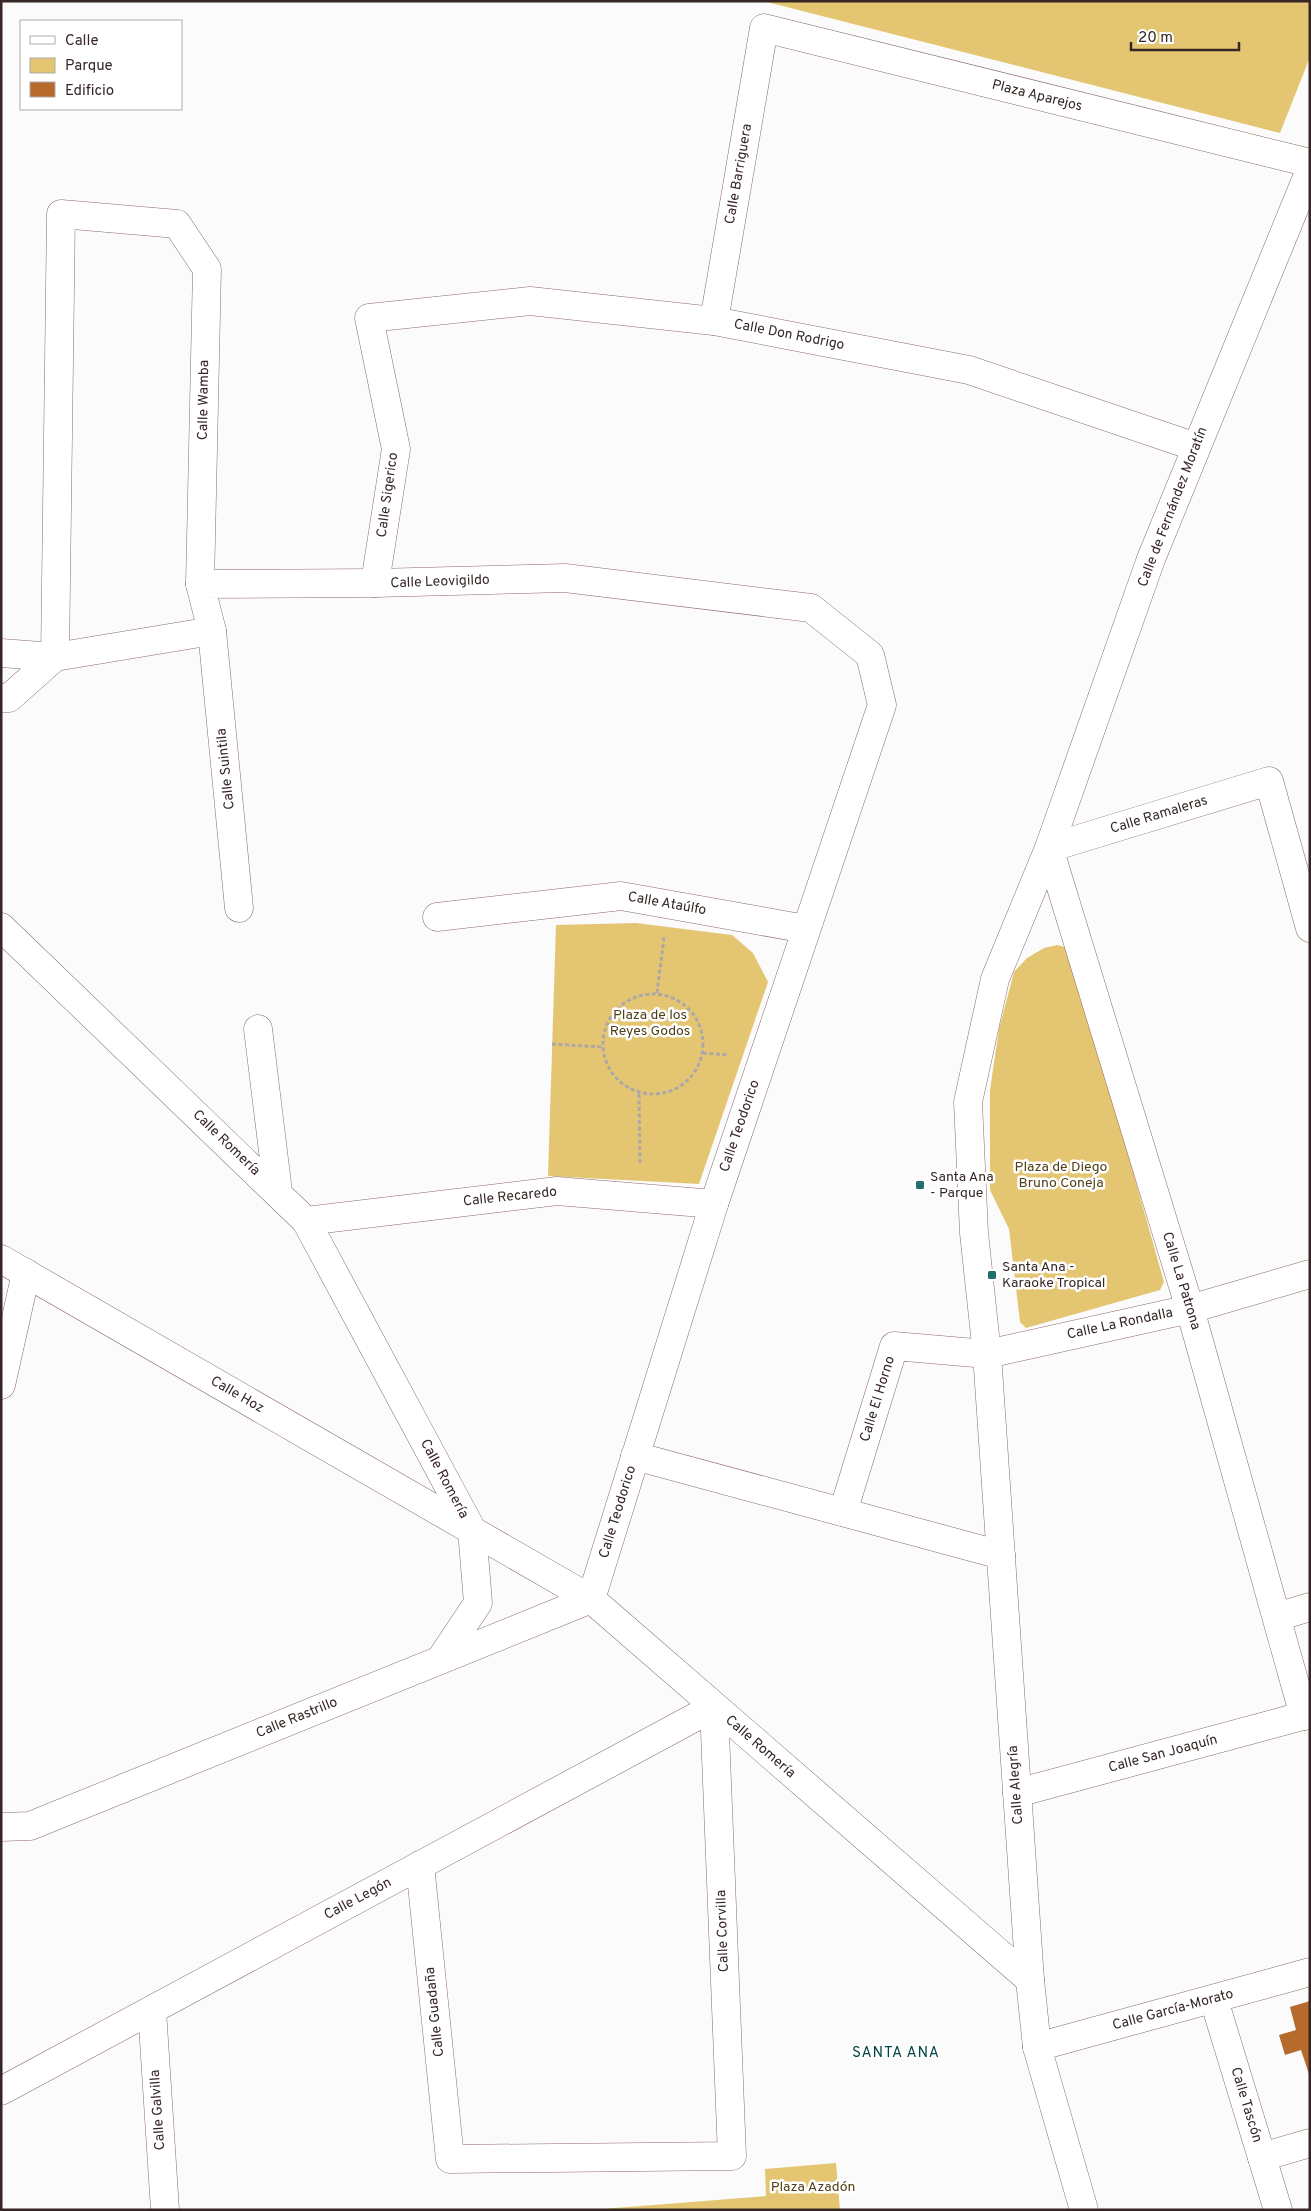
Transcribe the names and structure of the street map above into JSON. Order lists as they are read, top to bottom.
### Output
{
  "streets": {
    "street": [
      "Plaza Aparejos",
      "Calle Barriguera",
      "Calle Don Rodrigo",
      "Calle Wamba",
      "Calle Sigerico",
      "Calle de Fernández Moratín",
      "Calle Leovigildo",
      "Calle Suintila",
      "Calle Ramaleras",
      "Calle Ataúlfo",
      "Calle Teodorico",
      "Calle Romería",
      "Calle Recaredo",
      "Calle La Patrona",
      "Calle La Rondalla",
      "Calle Hoz",
      "Calle El Horno",
      "Calle Rastrillo",
      "Calle San Joaquín",
      "Calle Alegría",
      "Calle Legón",
      "Calle Corvilla",
      "Calle García-Morato",
      "Calle Guadaña",
      "Calle Tascón",
      "Calle Galvilla"
    ]
  },
  "crossings": [
    ["Plaza Aparejos", "Calle Barriguera"],
    ["Calle Barriguera", "Calle Don Rodrigo"],
    ["Calle Don Rodrigo", "Calle Sigerico"],
    ["Calle Don Rodrigo", "Calle de Fernández Moratín"],
    ["Calle Wamba", "Calle Leovigildo"],
    ["Calle Sigerico", "Calle Leovigildo"],
    ["Calle de Fernández Moratín", "Calle Ramaleras"],
    ["Calle de Fernández Moratín", "Calle La Patrona"],
    ["Calle Leovigildo", "Calle Teodorico"],
    ["Calle Ramaleras", "Calle La Patrona"],
    ["Calle Ataúlfo", "Calle Teodorico"],
    ["Calle Teodorico", "Calle Romería"],
    ["Calle Teodorico", "Calle Recaredo"],
    ["Calle Teodorico", "Calle Rastrillo"],
    ["Calle Romería", "Calle Recaredo"],
    ["Calle Romería", "Calle Hoz"],
    ["Calle Romería", "Calle Rastrillo"],
    ["Calle Romería", "Calle Alegría"],
    ["Calle Romería", "Calle Legón"],
    ["Calle Romería", "Calle Corvilla"],
    ["Calle La Patrona", "Calle La Rondalla"],
    ["Calle La Patrona", "Calle San Joaquín"],
    ["Calle La Rondalla", "Calle El Horno"],
    ["Calle La Rondalla", "Calle Alegría"],
    ["Calle El Horno", "Calle Alegría"],
    ["Calle San Joaquín", "Calle Alegría"],
    ["Calle Alegría", "Calle García-Morato"],
    ["Calle Legón", "Calle Corvilla"],
    ["Calle Legón", "Calle Guadaña"],
    ["Calle Legón", "Calle Galvilla"],
    ["Calle Corvilla", "Calle Guadaña"],
    ["Calle García-Morato", "Calle Tascón"]
  ],
  "districts": ["SANTA ANA"],
  "parks": ["Plaza de los Reyes Godos", "Plaza de Diego Bruno Coneja", "Plaza Azadón"],
  "places": {
    "transit": ["Santa Ana - Parque", "Santa Ana - Karaoke Tropical"]
  },
  "legend": ["Calle", "Parque", "Edificio"],
  "scale_bar": "20 m"
}
